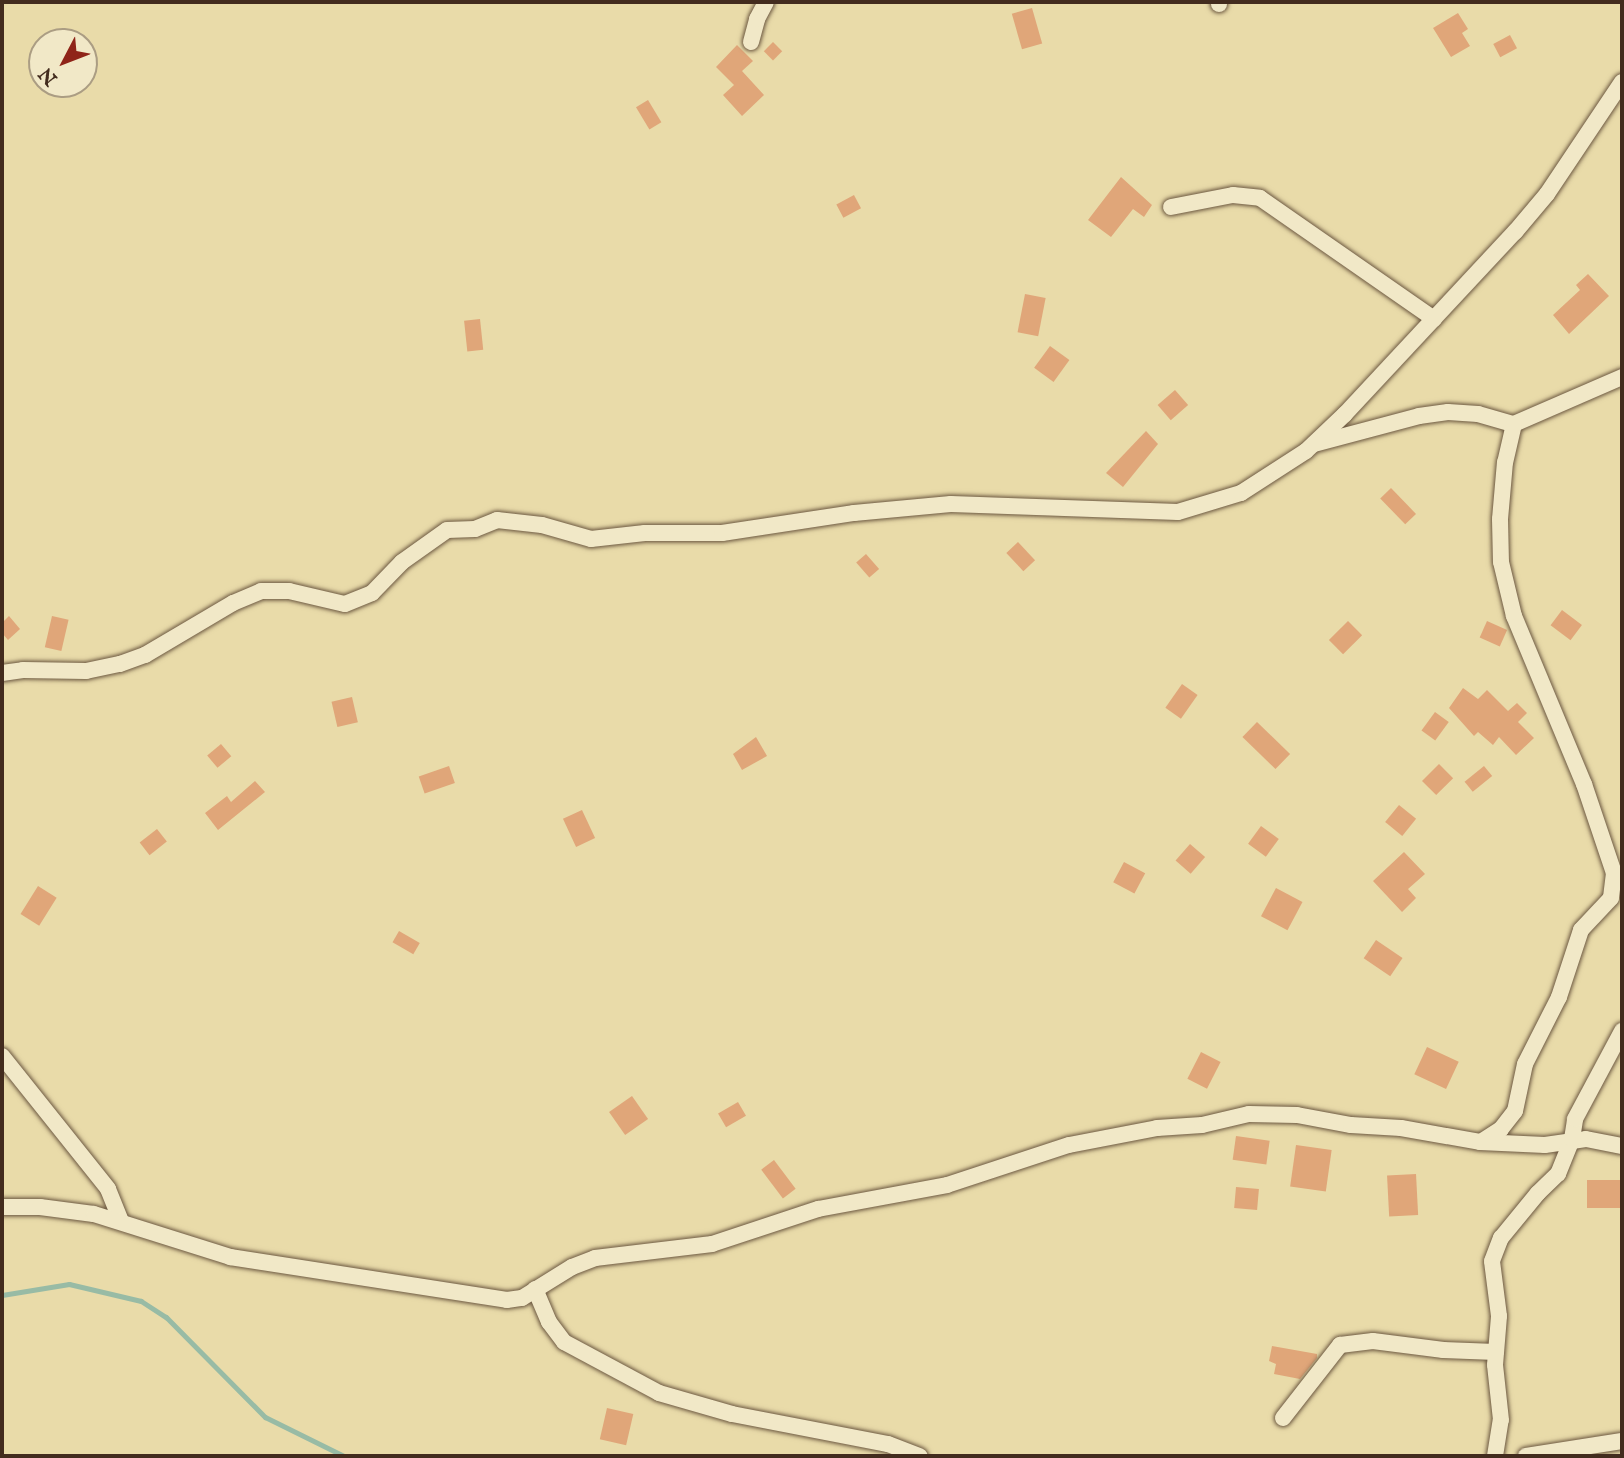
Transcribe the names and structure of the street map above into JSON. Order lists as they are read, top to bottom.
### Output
{
  "north": "bottom left"
}
